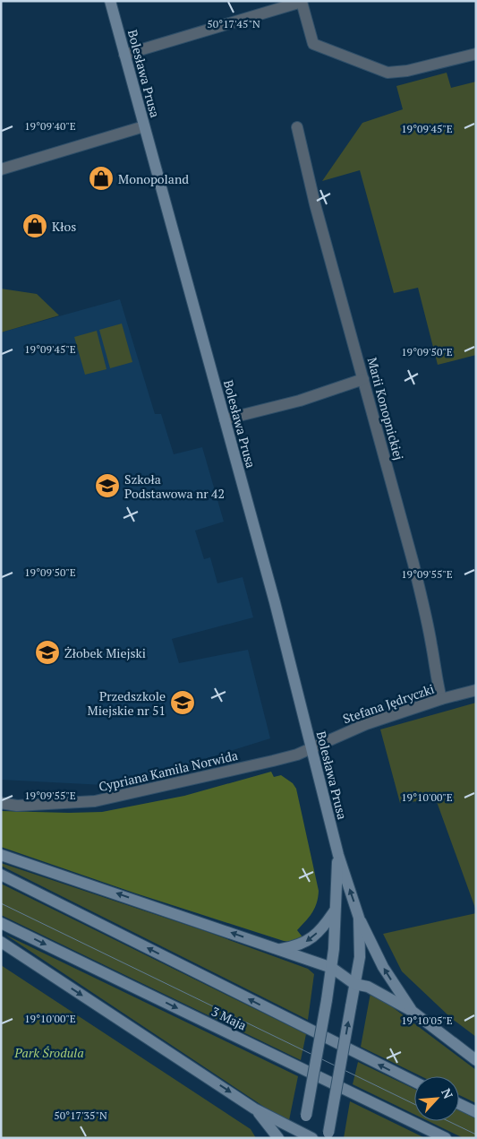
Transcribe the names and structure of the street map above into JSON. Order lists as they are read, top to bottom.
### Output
{
  "streets": {
    "main road": ["Bolesława Prusa", "3 Maja"],
    "street": ["Marii Konopnickiej", "Stefana Jędryczki", "Cypriana Kamila Norwida"]
  },
  "crossings": [
    ["Bolesława Prusa", "Stefana Jędryczki"],
    ["Bolesława Prusa", "Cypriana Kamila Norwida"],
    ["Marii Konopnickiej", "Stefana Jędryczki"],
    ["Stefana Jędryczki", "Cypriana Kamila Norwida"]
  ],
  "parks": ["Park Środula"],
  "places": {
    "shop": ["Monopoland", "Kłos"],
    "school or university": ["Szkoła Podstawowa nr 42", "Żłobek Miejski", "Przedszkole Miejskie nr 51"]
  },
  "north": "top right",
  "coordinates": [
    "50°17'45\"N",
    "19°09'40\"E",
    "19°09'45\"E",
    "19°09'50\"E",
    "19°09'55\"E",
    "19°10'00\"E",
    "19°10'05\"E",
    "50°17'35\"N"
  ]
}
